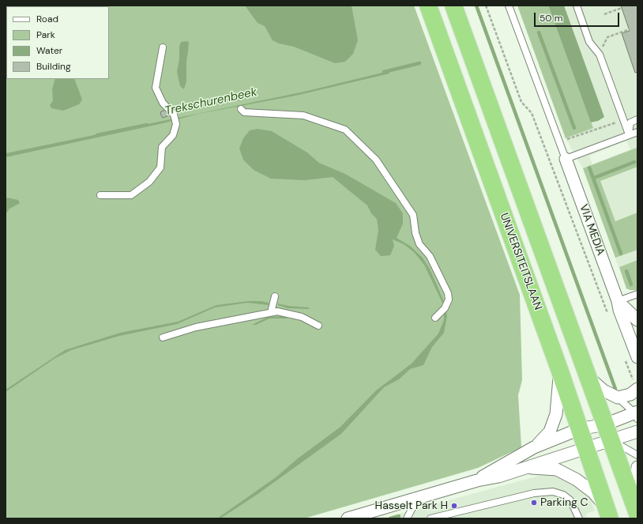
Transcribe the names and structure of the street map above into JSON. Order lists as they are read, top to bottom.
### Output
{
  "streets": {
    "highway": ["UNIVERSITEITSLAAN"],
    "street": ["VIA MEDIA"]
  },
  "water": ["Trekschurenbeek"],
  "places": ["Parking C", "Hasselt Park H"],
  "legend": [
    "Road",
    "Park",
    "Water",
    "Building"
  ],
  "scale_bar": "50 m"
}
